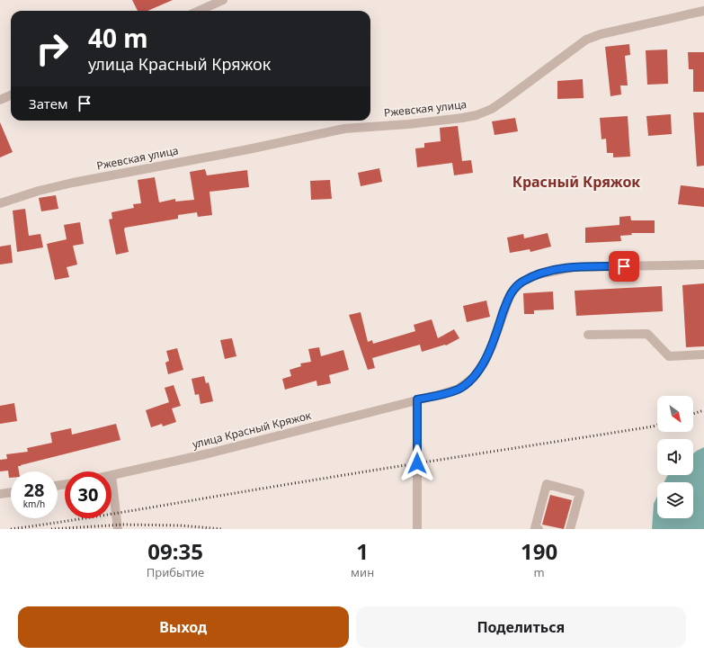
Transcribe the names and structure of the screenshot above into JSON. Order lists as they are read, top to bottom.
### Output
{
  "streets": {
    "street": ["Ржевская улица", "улица Красный Кряжок"]
  },
  "districts": ["Красный Кряжок"],
  "north": "bottom right",
  "page": {
    "turn": ["40 m", "улица Красный Кряжок"],
    "then": "Затем",
    "speed": "28 km/h",
    "limit": "30",
    "eta": [
      "09:35",
      "Прибытие",
      "1",
      "мин",
      "190",
      "m"
    ],
    "buttons": ["Выход", "Поделиться"]
  }
}
